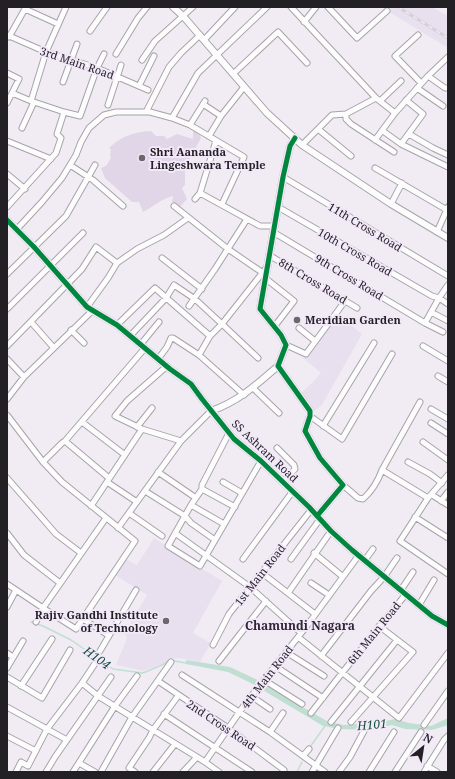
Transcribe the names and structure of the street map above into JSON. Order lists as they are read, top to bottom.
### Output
{
  "streets": {
    "street": [
      "3rd Main Road",
      "11th Cross Road",
      "10th Cross Road",
      "9th Cross Road",
      "8th Cross Road",
      "SS Ashram Road",
      "1st Main Road",
      "6th Main Road",
      "4th Main Road",
      "2nd Cross Road"
    ]
  },
  "crossings": [
    ["SS Ashram Road", "1st Main Road"],
    ["SS Ashram Road", "6th Main Road"],
    ["SS Ashram Road", "4th Main Road"],
    ["4th Main Road", "2nd Cross Road"]
  ],
  "districts": ["Chamundi Nagara"],
  "water": ["H104", "H101"],
  "places": ["Shri Aananda Lingeshwara Temple", "Meridian Garden", "Rajiv Gandhi Institute of Technology"],
  "north": "top right"
}
